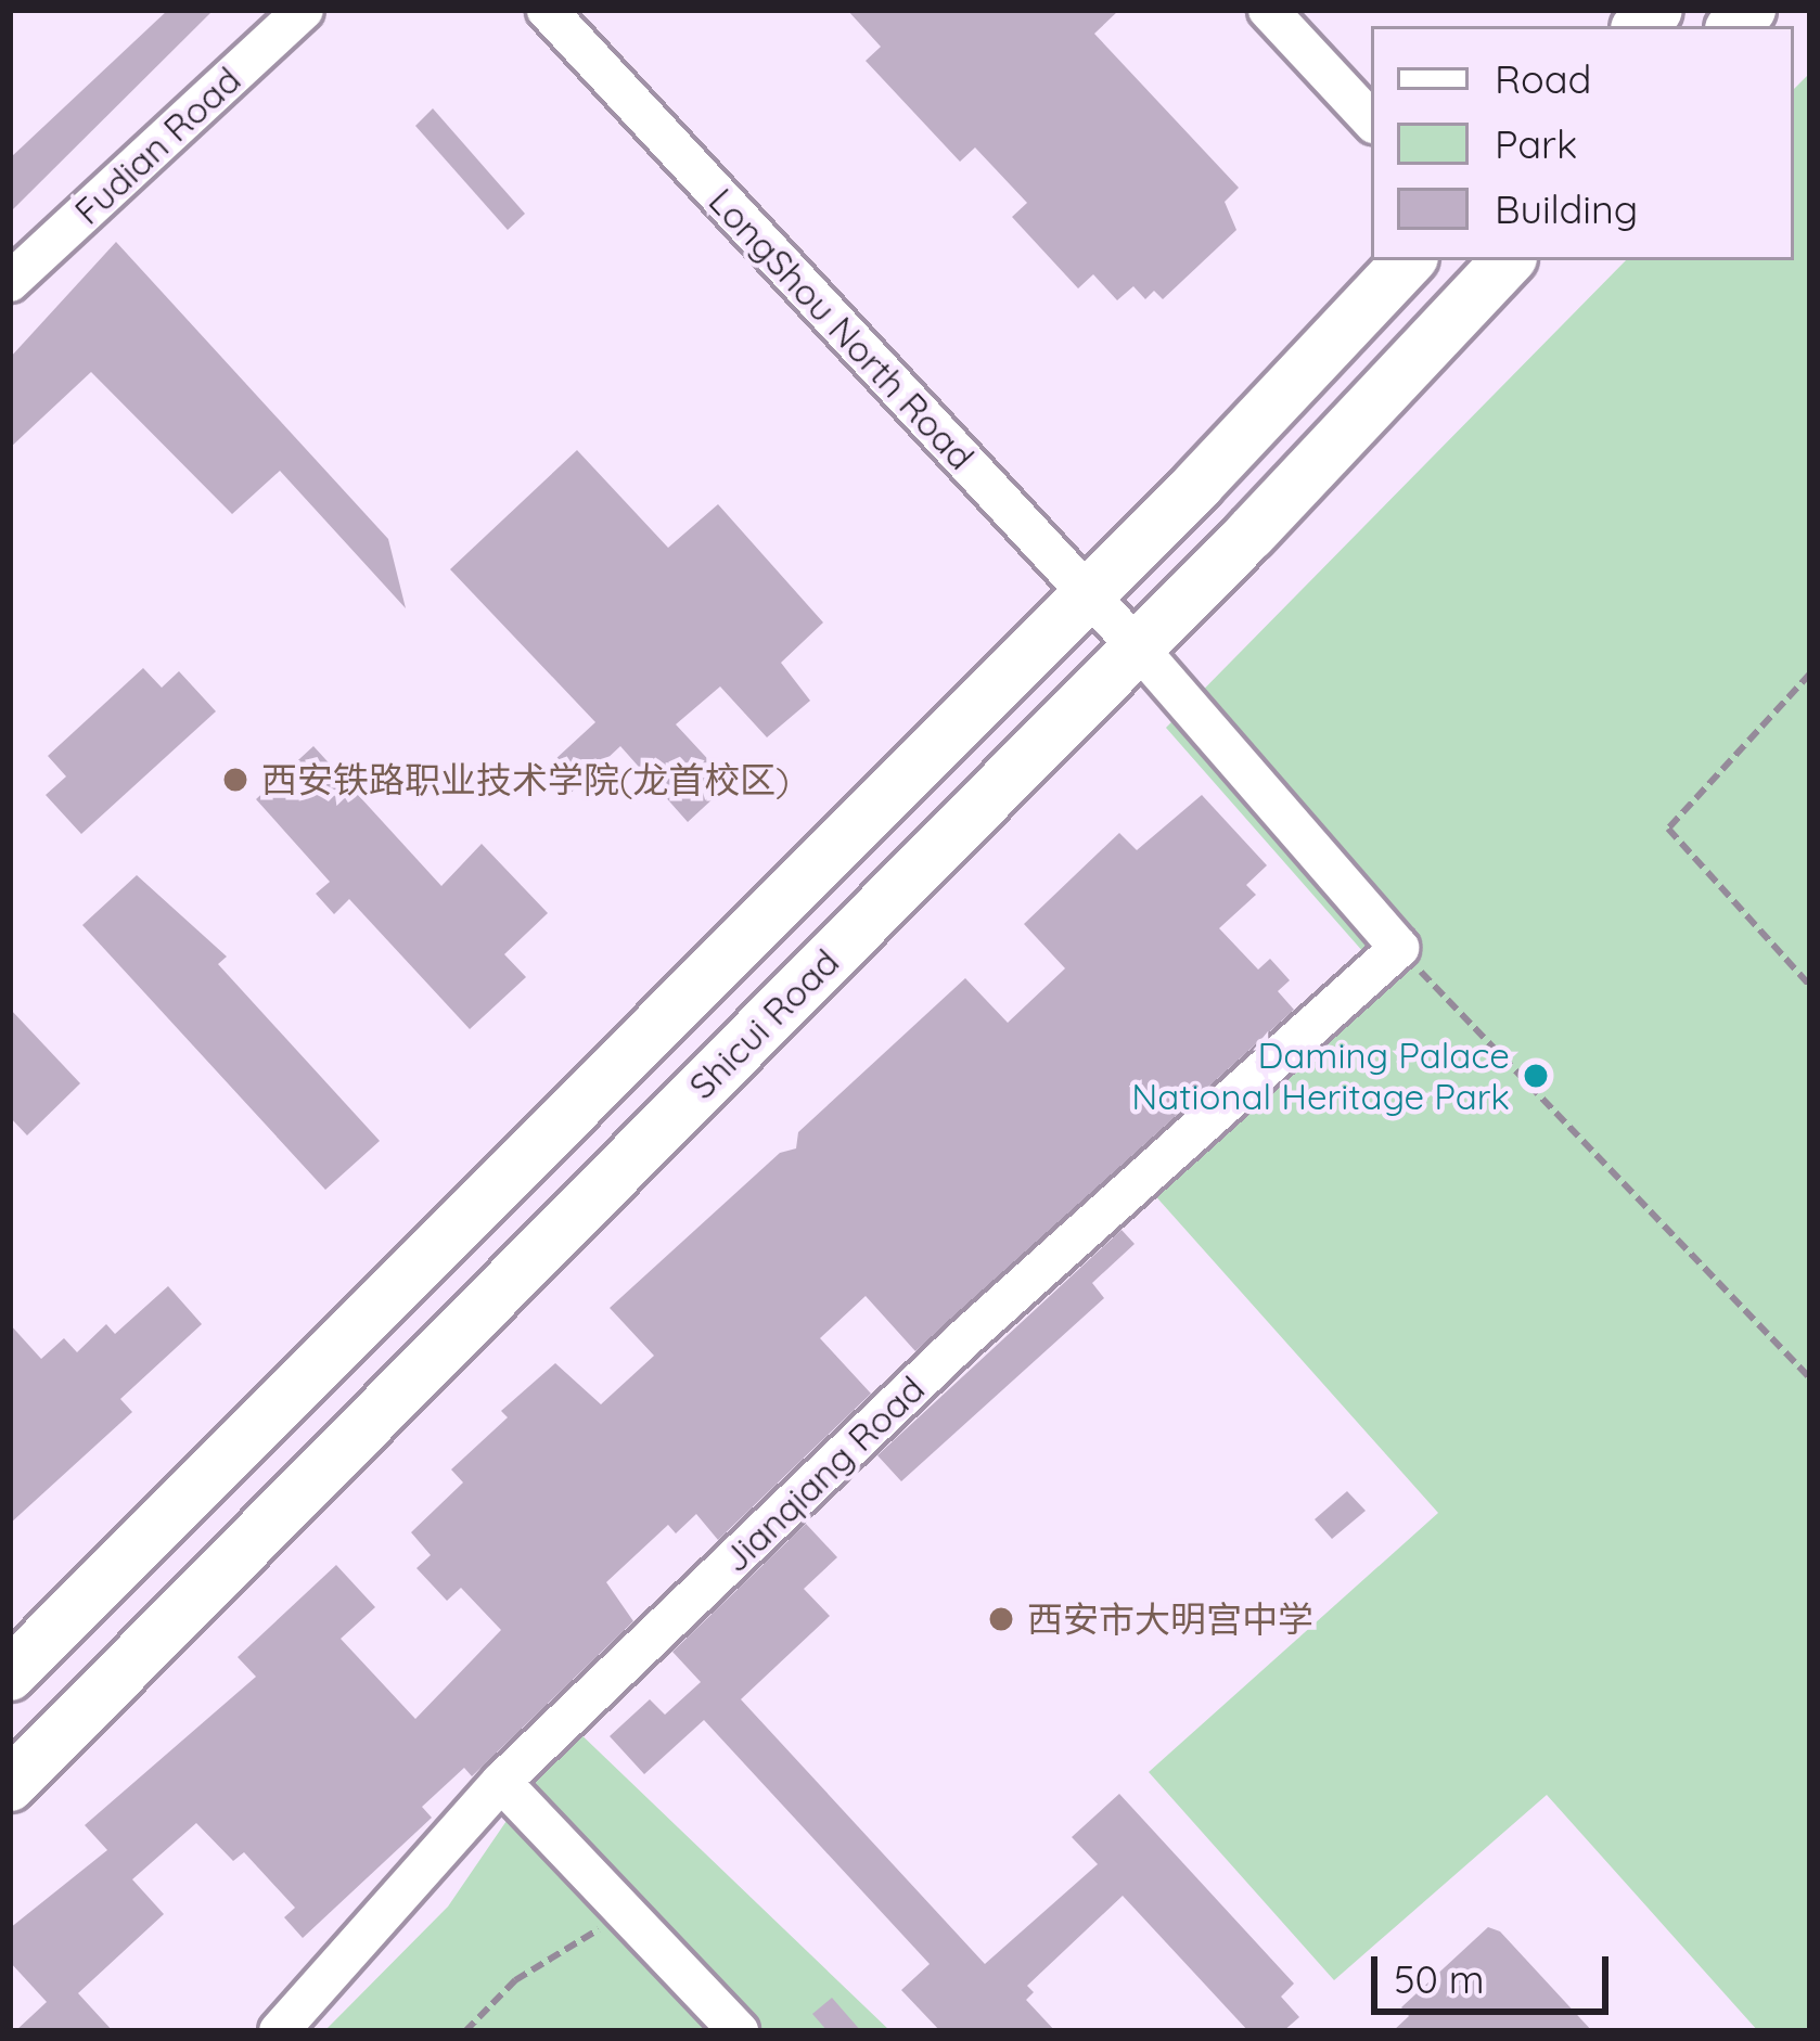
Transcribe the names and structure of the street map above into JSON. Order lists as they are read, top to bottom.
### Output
{
  "streets": {
    "main road": ["Shicui Road"],
    "street": ["Fudian Road", "LongShou North Road", "Jianqiang Road"]
  },
  "crossings": [
    ["LongShou North Road", "Shicui Road"],
    ["LongShou North Road", "Jianqiang Road"]
  ],
  "places": ["西安铁路职业技术学院(龙首校区)", "Daming Palace National Heritage Park", "西安市大明宫中学"],
  "legend": ["Road", "Park", "Building"],
  "scale_bar": "50 m"
}
